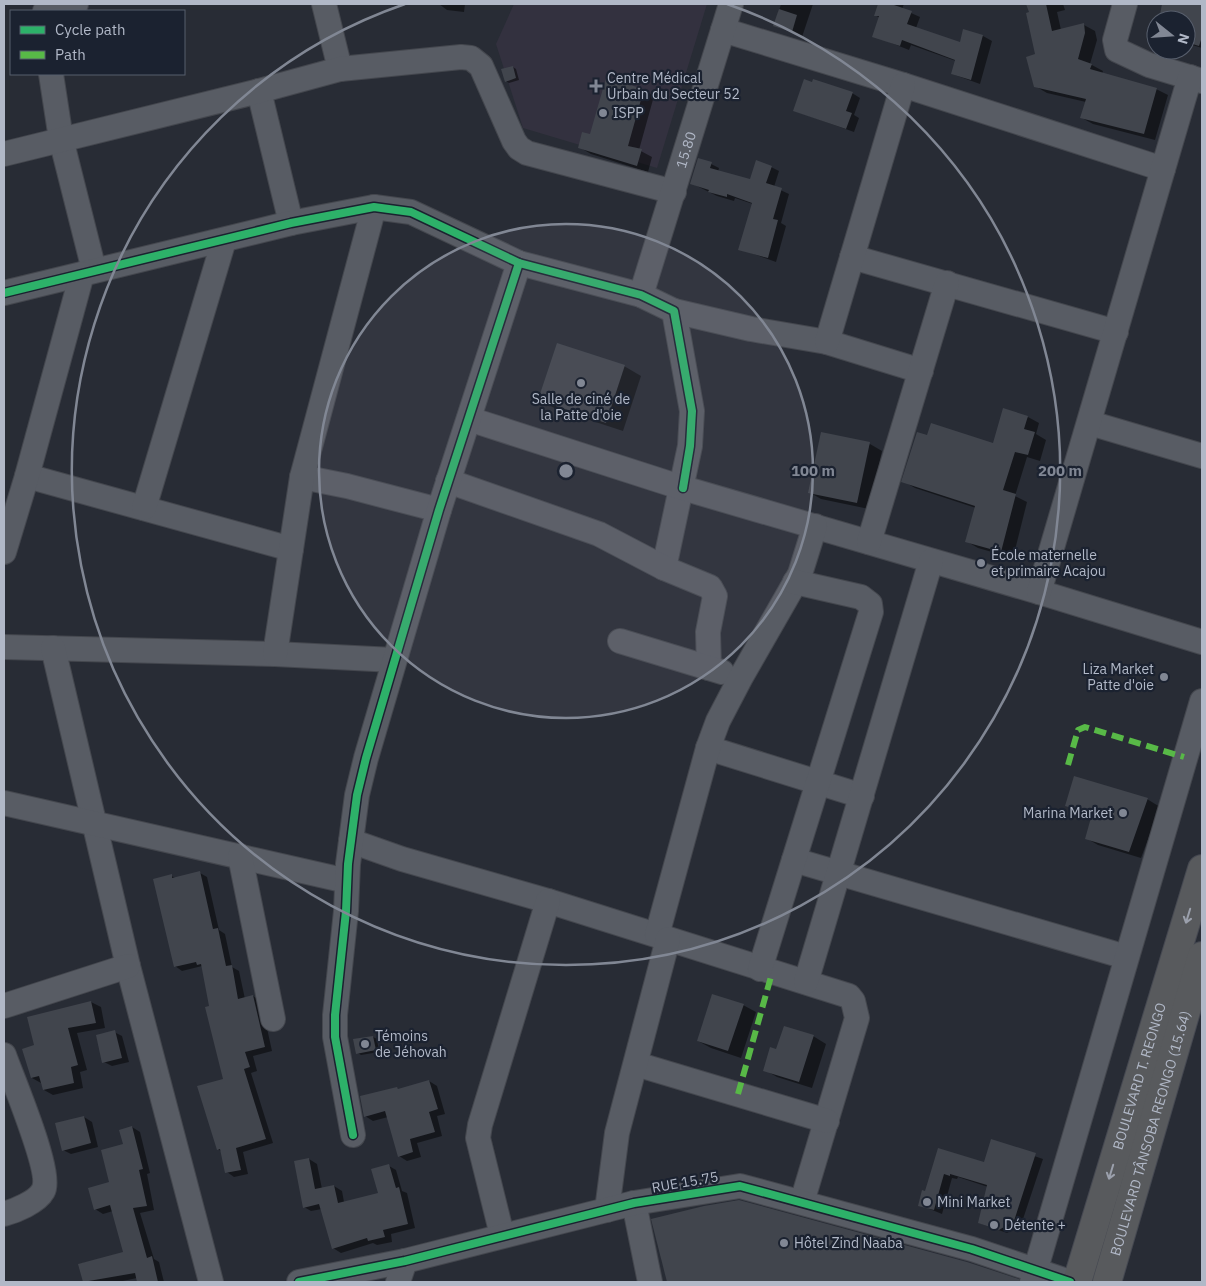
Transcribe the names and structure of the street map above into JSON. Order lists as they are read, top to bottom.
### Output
{
  "streets": {
    "highway": ["BOULEVARD T. REONGO", "BOULEVARD TÂNSOBA REONGO (15.64)"],
    "street": ["15.80", "RUE 15.75"]
  },
  "one_way": ["BOULEVARD T. REONGO"],
  "places": {
    "health": ["Centre Médical Urbain du Secteur 52"],
    "other": [
      "ISPP",
      "Salle de ciné de la Patte d'oie",
      "École maternelle et primaire Acajou",
      "Liza Market Patte d'oie",
      "Marina Market",
      "Témoins de Jéhovah",
      "Mini Market",
      "Détente +",
      "Hôtel Zind Naaba"
    ]
  },
  "legend": ["Cycle path", "Path"],
  "north": "right",
  "rings": ["100 m", "200 m"]
}
